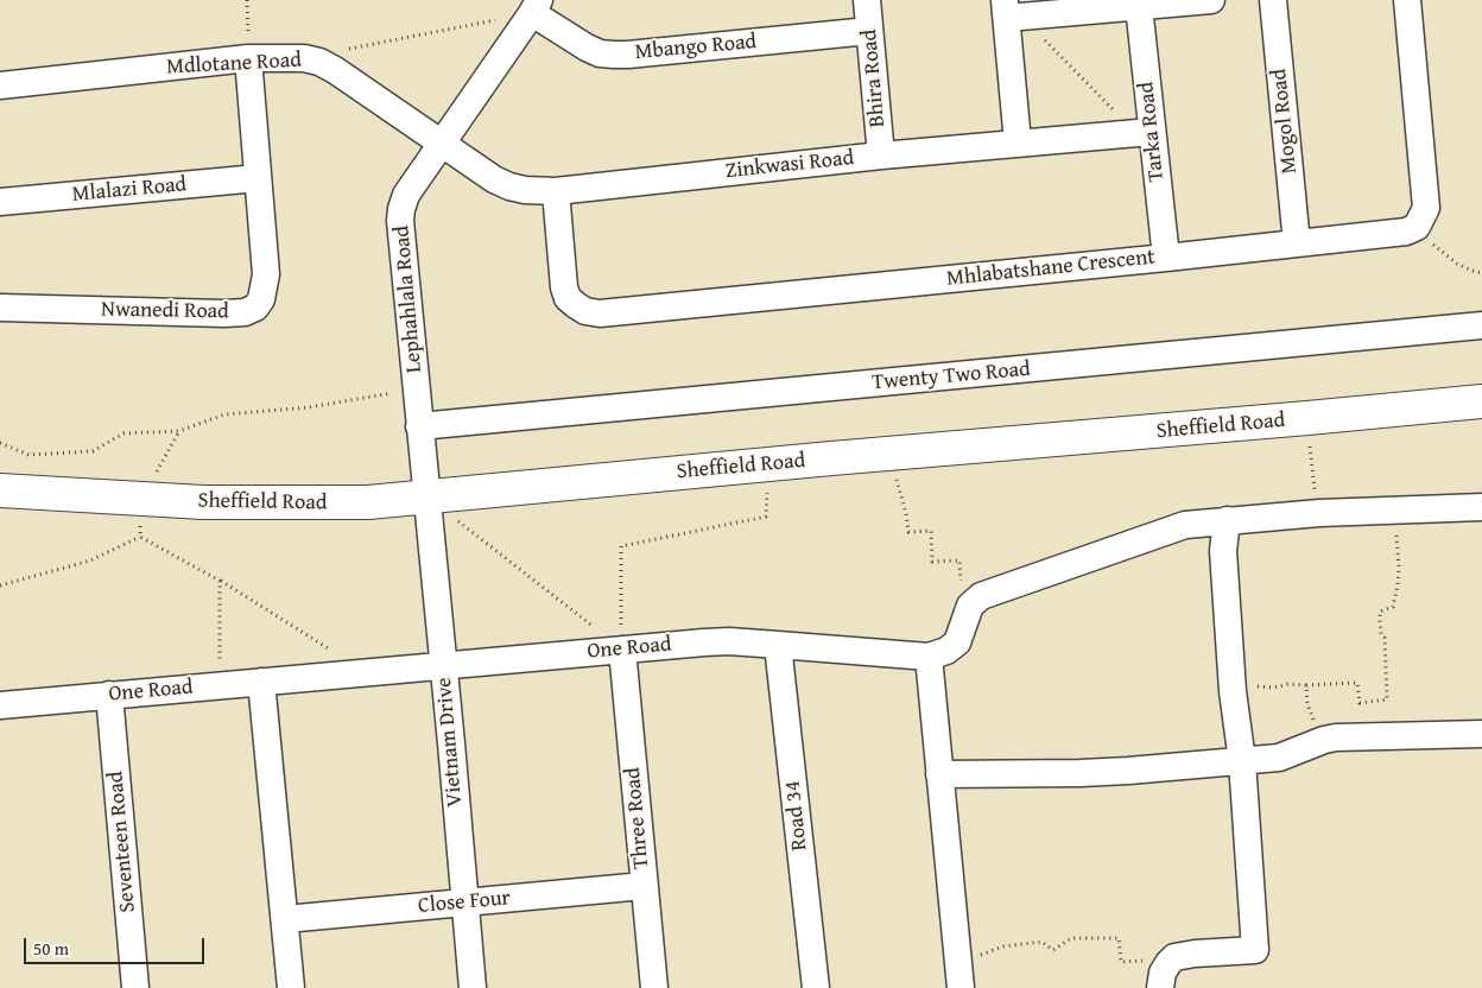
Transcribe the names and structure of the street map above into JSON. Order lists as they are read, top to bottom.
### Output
{
  "streets": {
    "street": [
      "Mbango Road",
      "Mdlotane Road",
      "Bhira Road",
      "Mogol Road",
      "Tarka Road",
      "Zinkwasi Road",
      "Mlalazi Road",
      "Mhlabatshane Crescent",
      "Lephahlala Road",
      "Nwanedi Road",
      "Twenty Two Road",
      "Sheffield Road",
      "One Road",
      "Vietnam Drive",
      "Road 34",
      "Three Road",
      "Seventeen Road",
      "Close Four"
    ]
  },
  "crossings": [
    ["Mbango Road", "Bhira Road"],
    ["Mbango Road", "Lephahlala Road"],
    ["Mdlotane Road", "Zinkwasi Road"],
    ["Mdlotane Road", "Lephahlala Road"],
    ["Mdlotane Road", "Nwanedi Road"],
    ["Bhira Road", "Zinkwasi Road"],
    ["Mogol Road", "Mhlabatshane Crescent"],
    ["Tarka Road", "Zinkwasi Road"],
    ["Tarka Road", "Mhlabatshane Crescent"],
    ["Zinkwasi Road", "Mhlabatshane Crescent"],
    ["Zinkwasi Road", "Lephahlala Road"],
    ["Mlalazi Road", "Nwanedi Road"],
    ["Lephahlala Road", "Twenty Two Road"],
    ["Lephahlala Road", "Sheffield Road"],
    ["Lephahlala Road", "Vietnam Drive"],
    ["Sheffield Road", "Vietnam Drive"],
    ["One Road", "Vietnam Drive"],
    ["One Road", "Road 34"],
    ["One Road", "Three Road"],
    ["One Road", "Seventeen Road"],
    ["Vietnam Drive", "Close Four"],
    ["Three Road", "Close Four"]
  ],
  "scale_bar": "50 m"
}
